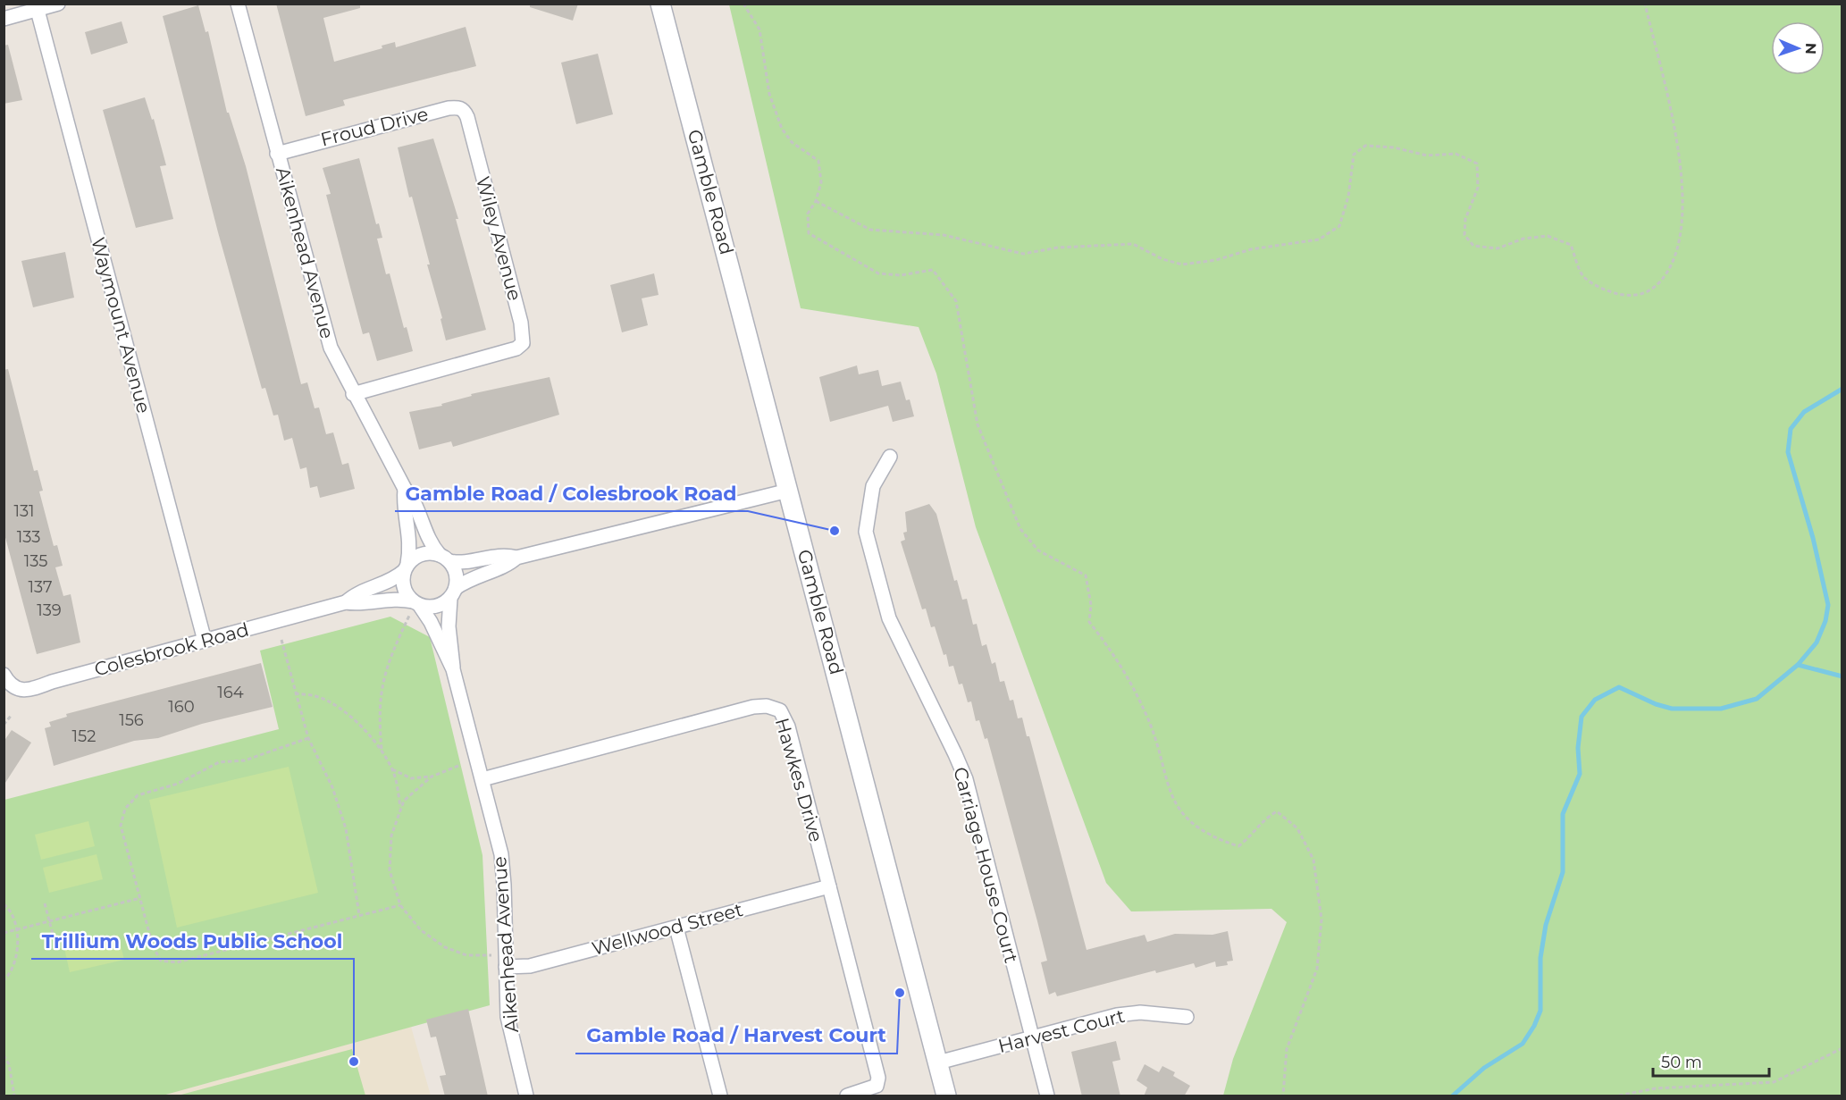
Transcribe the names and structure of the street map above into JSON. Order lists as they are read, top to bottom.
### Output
{
  "streets": {
    "main road": ["Gamble Road"],
    "street": [
      "Froud Drive",
      "Wiley Avenue",
      "Aikenhead Avenue",
      "Waymount Avenue",
      "Colesbrook Road",
      "Hawkes Drive",
      "Carriage House Court",
      "Wellwood Street",
      "Harvest Court"
    ]
  },
  "crossings": [
    ["Froud Drive", "Wiley Avenue"],
    ["Froud Drive", "Aikenhead Avenue"],
    ["Gamble Road", "Harvest Court"],
    ["Wiley Avenue", "Aikenhead Avenue"],
    ["Aikenhead Avenue", "Colesbrook Road"],
    ["Aikenhead Avenue", "Hawkes Drive"],
    ["Aikenhead Avenue", "Wellwood Street"],
    ["Waymount Avenue", "Colesbrook Road"],
    ["Hawkes Drive", "Wellwood Street"],
    ["Carriage House Court", "Harvest Court"]
  ],
  "places": ["Gamble Road / Colesbrook Road", "Gamble Road / Harvest Court", "Trillium Woods Public School"],
  "house_numbers": [
    "131",
    "133",
    "135",
    "137",
    "139",
    "164",
    "160",
    "156",
    "152"
  ],
  "scale_bar": "50 m",
  "north": "right"
}
